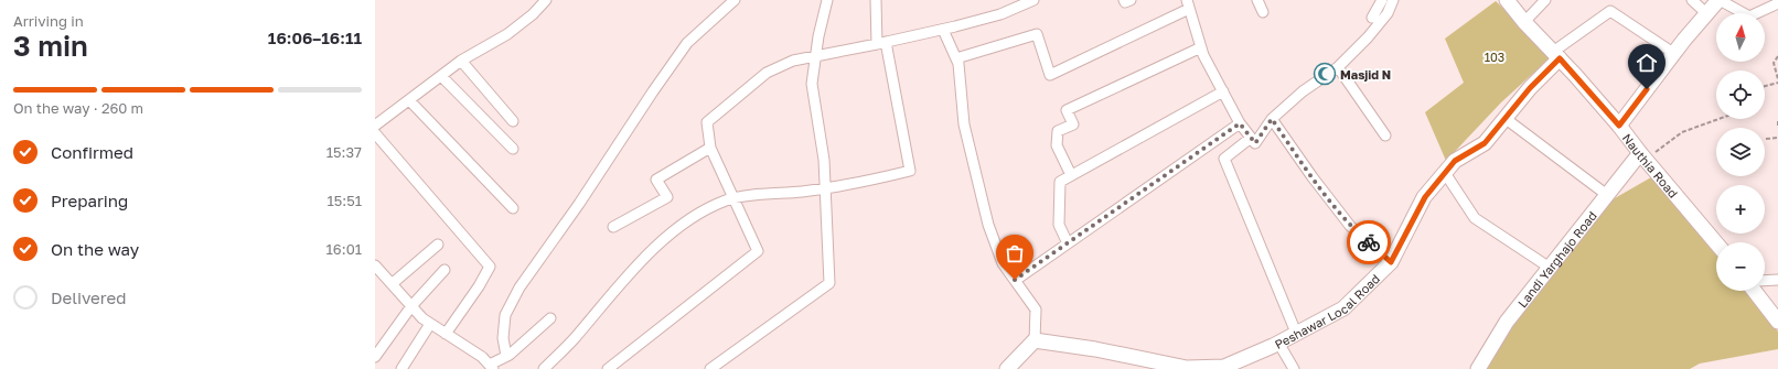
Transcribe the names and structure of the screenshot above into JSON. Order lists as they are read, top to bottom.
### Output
{
  "streets": {
    "street": ["Nauthia Road", "Landi Yarghajo Road", "Peshawar Local Road"]
  },
  "crossings": [
    ["Nauthia Road", "Landi Yarghajo Road"],
    ["Nauthia Road", "Peshawar Local Road"]
  ],
  "parks": ["103"],
  "places": {
    "mosque": ["Masjid N"]
  },
  "north": "top",
  "page": {
    "heading": ["3 min", "Arriving in", "16:06–16:11"],
    "map_buttons": ["+", "−"],
    "bar": "On the way · 260 m",
    "list": [
      ["Confirmed", "15:37"],
      ["Preparing", "15:51"],
      ["On the way", "16:01"],
      "Delivered"
    ]
  }
}
